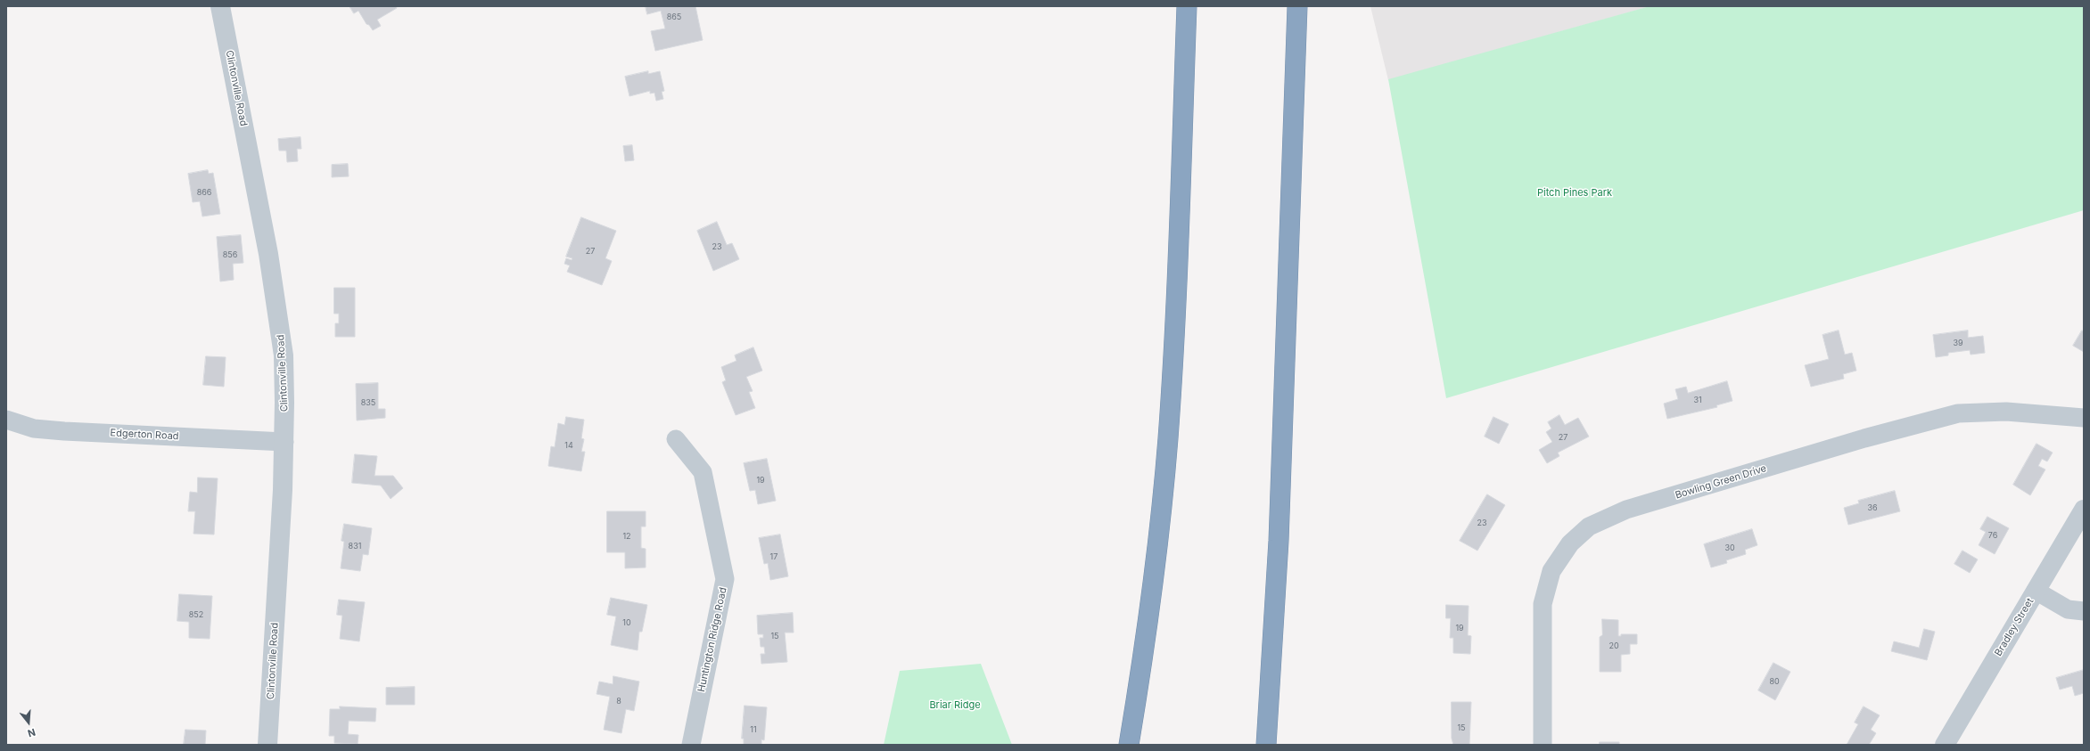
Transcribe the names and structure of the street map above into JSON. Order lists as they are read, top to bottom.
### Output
{
  "streets": {
    "street": [
      "Clintonville Road",
      "Edgerton Road",
      "Bowling Green Drive",
      "Bradley Street",
      "Huntington Ridge Road"
    ]
  },
  "crossings": [
    ["Clintonville Road", "Edgerton Road"]
  ],
  "parks": ["Pitch Pines Park", "Briar Ridge"],
  "house_numbers": [
    "865",
    "866",
    "23",
    "27",
    "856",
    "39",
    "31",
    "835",
    "27",
    "14",
    "19",
    "36",
    "23",
    "76",
    "12",
    "831",
    "30",
    "17",
    "852",
    "10",
    "19",
    "15",
    "20",
    "80",
    "8",
    "15",
    "11"
  ],
  "north": "bottom"
}
